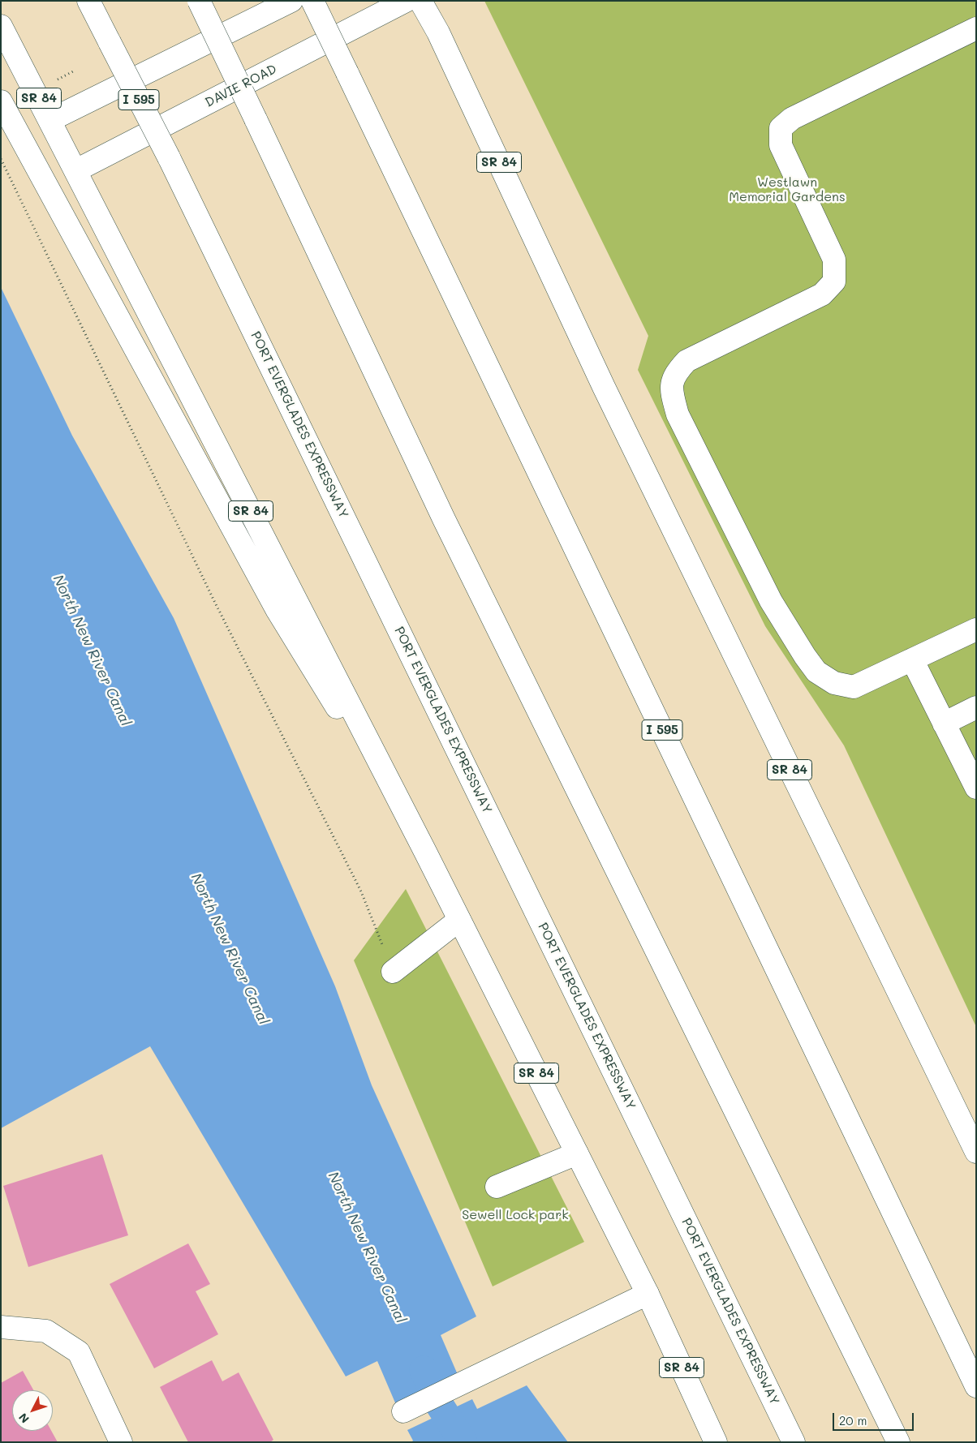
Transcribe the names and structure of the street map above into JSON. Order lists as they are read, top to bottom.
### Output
{
  "streets": {
    "main road": [
      "DAVIE ROAD",
      "SR 84",
      "I 595",
      "PORT EVERGLADES EXPRESSWAY"
    ]
  },
  "crossings": [
    ["DAVIE ROAD", "SR 84"]
  ],
  "water": ["North New River Canal"],
  "parks": ["Westlawn Memorial Gardens", "Sewell Lock park"],
  "scale_bar": "20 m",
  "north": "bottom left"
}
